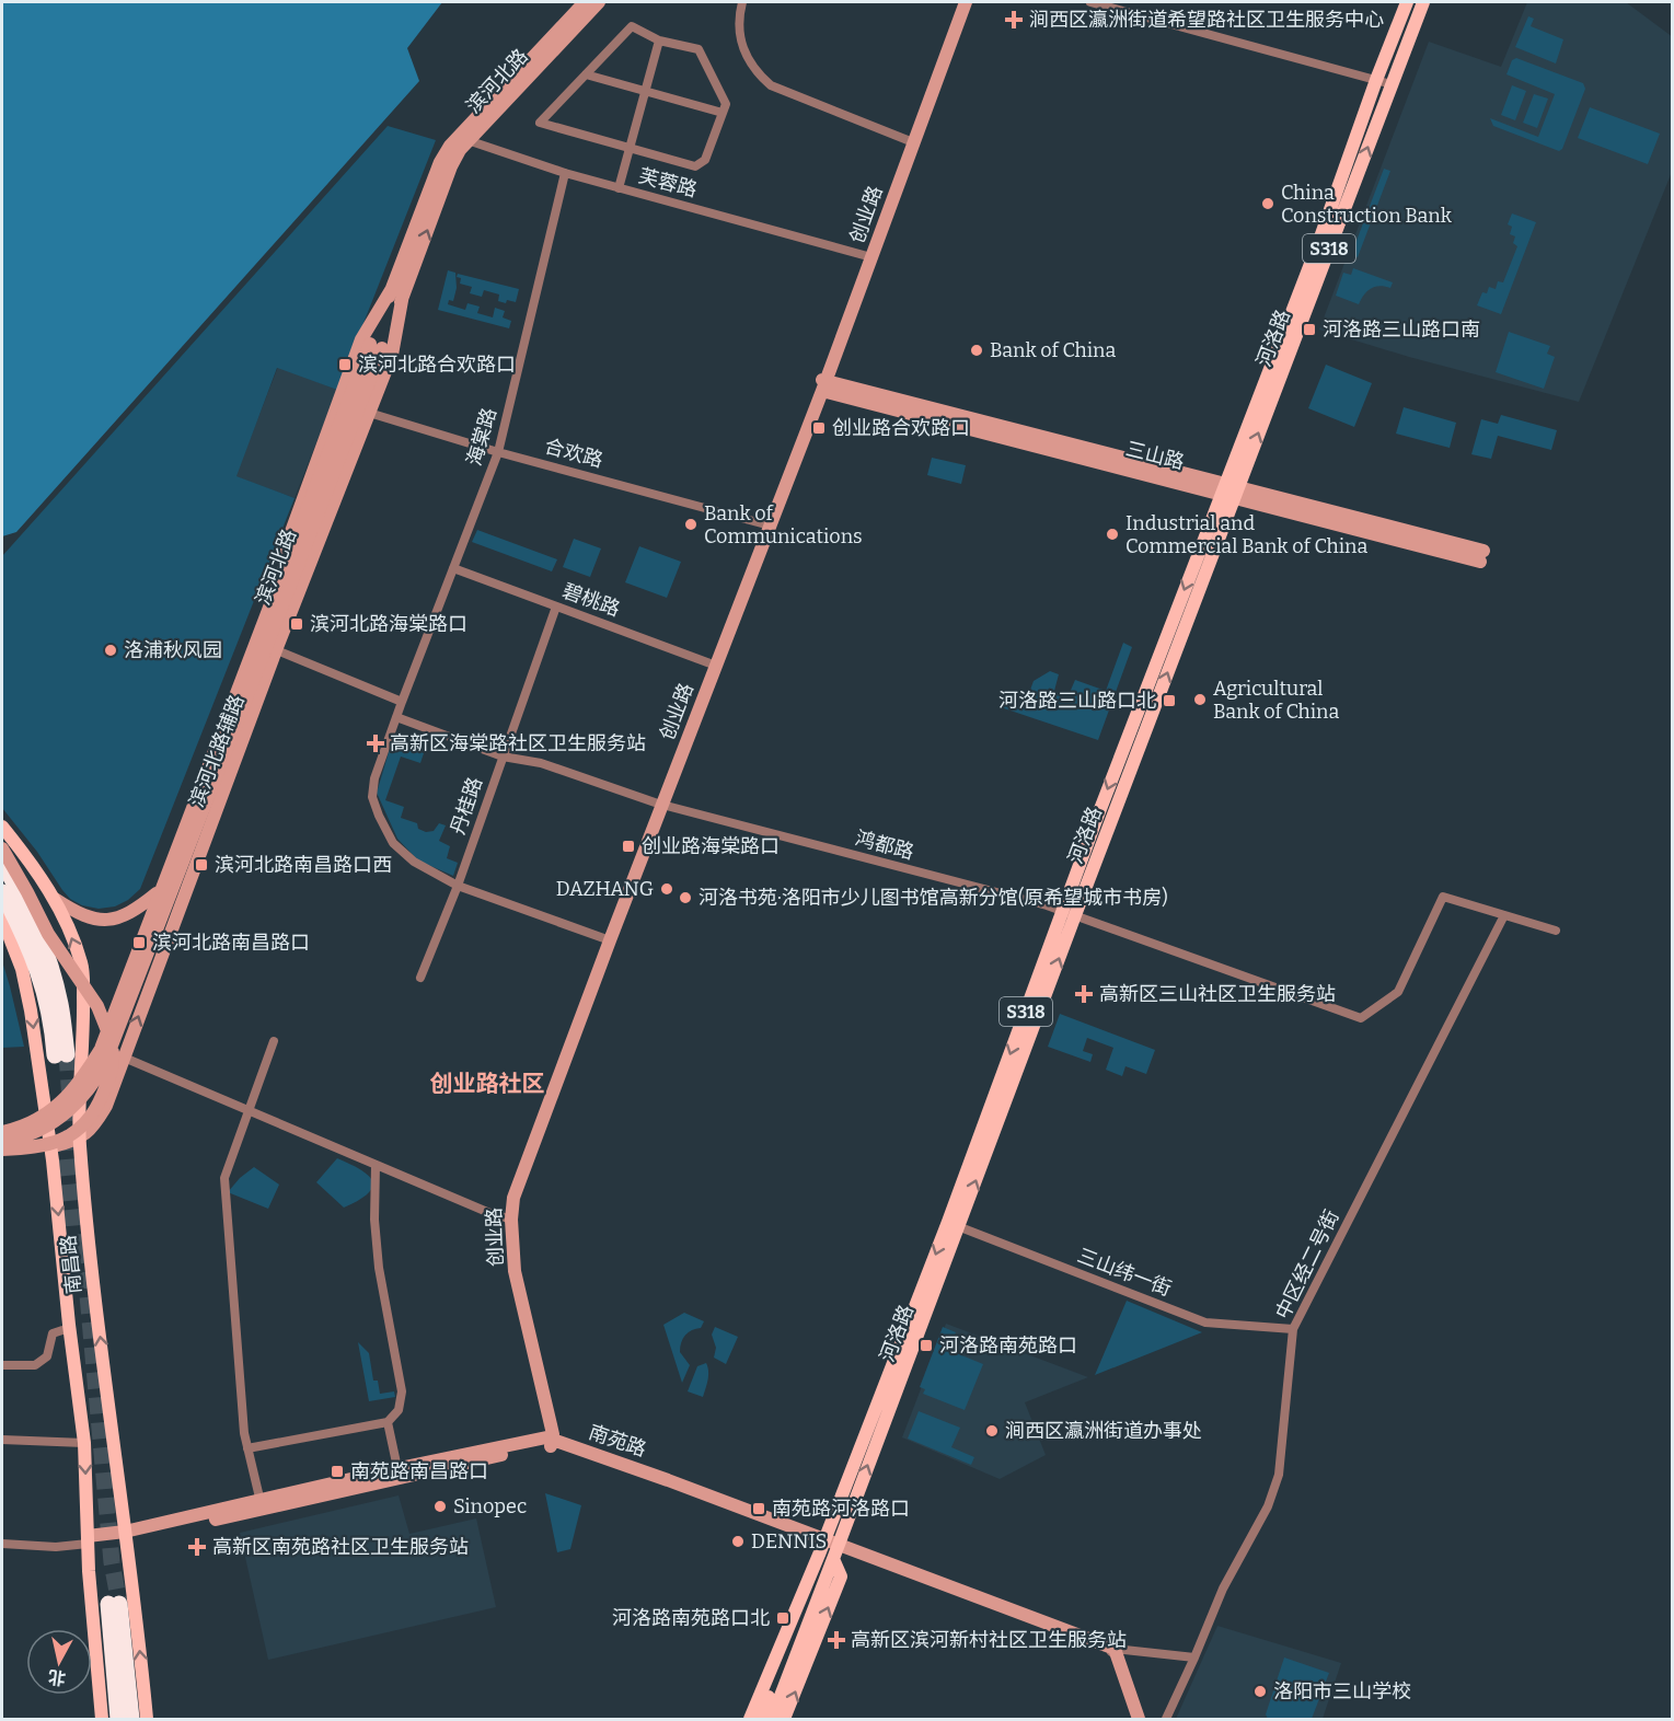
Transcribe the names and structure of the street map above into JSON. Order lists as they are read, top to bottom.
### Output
{
  "streets": {
    "main road": [
      "滨河北路",
      "创业路",
      "S318",
      "河洛路",
      "三山路",
      "滨河北路辅路",
      "南昌路",
      "南苑路"
    ],
    "street": [
      "芙蓉路",
      "海棠路",
      "合欢路",
      "碧桃路",
      "丹桂路",
      "鸿都路",
      "中区经二号街",
      "三山纬一街"
    ]
  },
  "crossings": [
    ["滨河北路", "芙蓉路"],
    ["滨河北路", "滨河北路辅路"],
    ["芙蓉路", "创业路"],
    ["芙蓉路", "海棠路"],
    ["创业路", "海棠路"],
    ["创业路", "合欢路"],
    ["创业路", "三山路"],
    ["创业路", "碧桃路"],
    ["创业路", "鸿都路"],
    ["创业路", "南苑路"],
    ["河洛路", "三山路"],
    ["河洛路", "鸿都路"],
    ["河洛路", "三山纬一街"],
    ["河洛路", "南苑路"],
    ["海棠路", "合欢路"],
    ["海棠路", "碧桃路"],
    ["海棠路", "丹桂路"],
    ["海棠路", "鸿都路"],
    ["合欢路", "滨河北路辅路"],
    ["碧桃路", "丹桂路"],
    ["滨河北路辅路", "南昌路"],
    ["丹桂路", "鸿都路"],
    ["鸿都路", "中区经二号街"],
    ["中区经二号街", "三山纬一街"]
  ],
  "districts": ["创业路社区"],
  "places": {
    "health": [
      "涧西区瀛洲街道希望路社区卫生服务中心",
      "高新区海棠路社区卫生服务站",
      "高新区三山社区卫生服务站",
      "高新区南苑路社区卫生服务站",
      "高新区滨河新村社区卫生服务站"
    ],
    "other": [
      "China Construction Bank",
      "Bank of China",
      "Bank of Communications",
      "Industrial and Commercial Bank of China",
      "洛浦秋风园",
      "Agricultural Bank of China",
      "DAZHANG",
      "河洛书苑·洛阳市少儿图书馆高新分馆(原希望城市书房)",
      "涧西区瀛洲街道办事处",
      "Sinopec",
      "DENNIS",
      "洛阳市三山学校"
    ],
    "transit": [
      "河洛路三山路口南",
      "滨河北路合欢路口",
      "创业路合欢路口",
      "滨河北路海棠路口",
      "河洛路三山路口北",
      "创业路海棠路口",
      "滨河北路南昌路口西",
      "滨河北路南昌路口",
      "河洛路南苑路口",
      "南苑路南昌路口",
      "南苑路河洛路口",
      "河洛路南苑路口北"
    ]
  },
  "north": "bottom"
}
